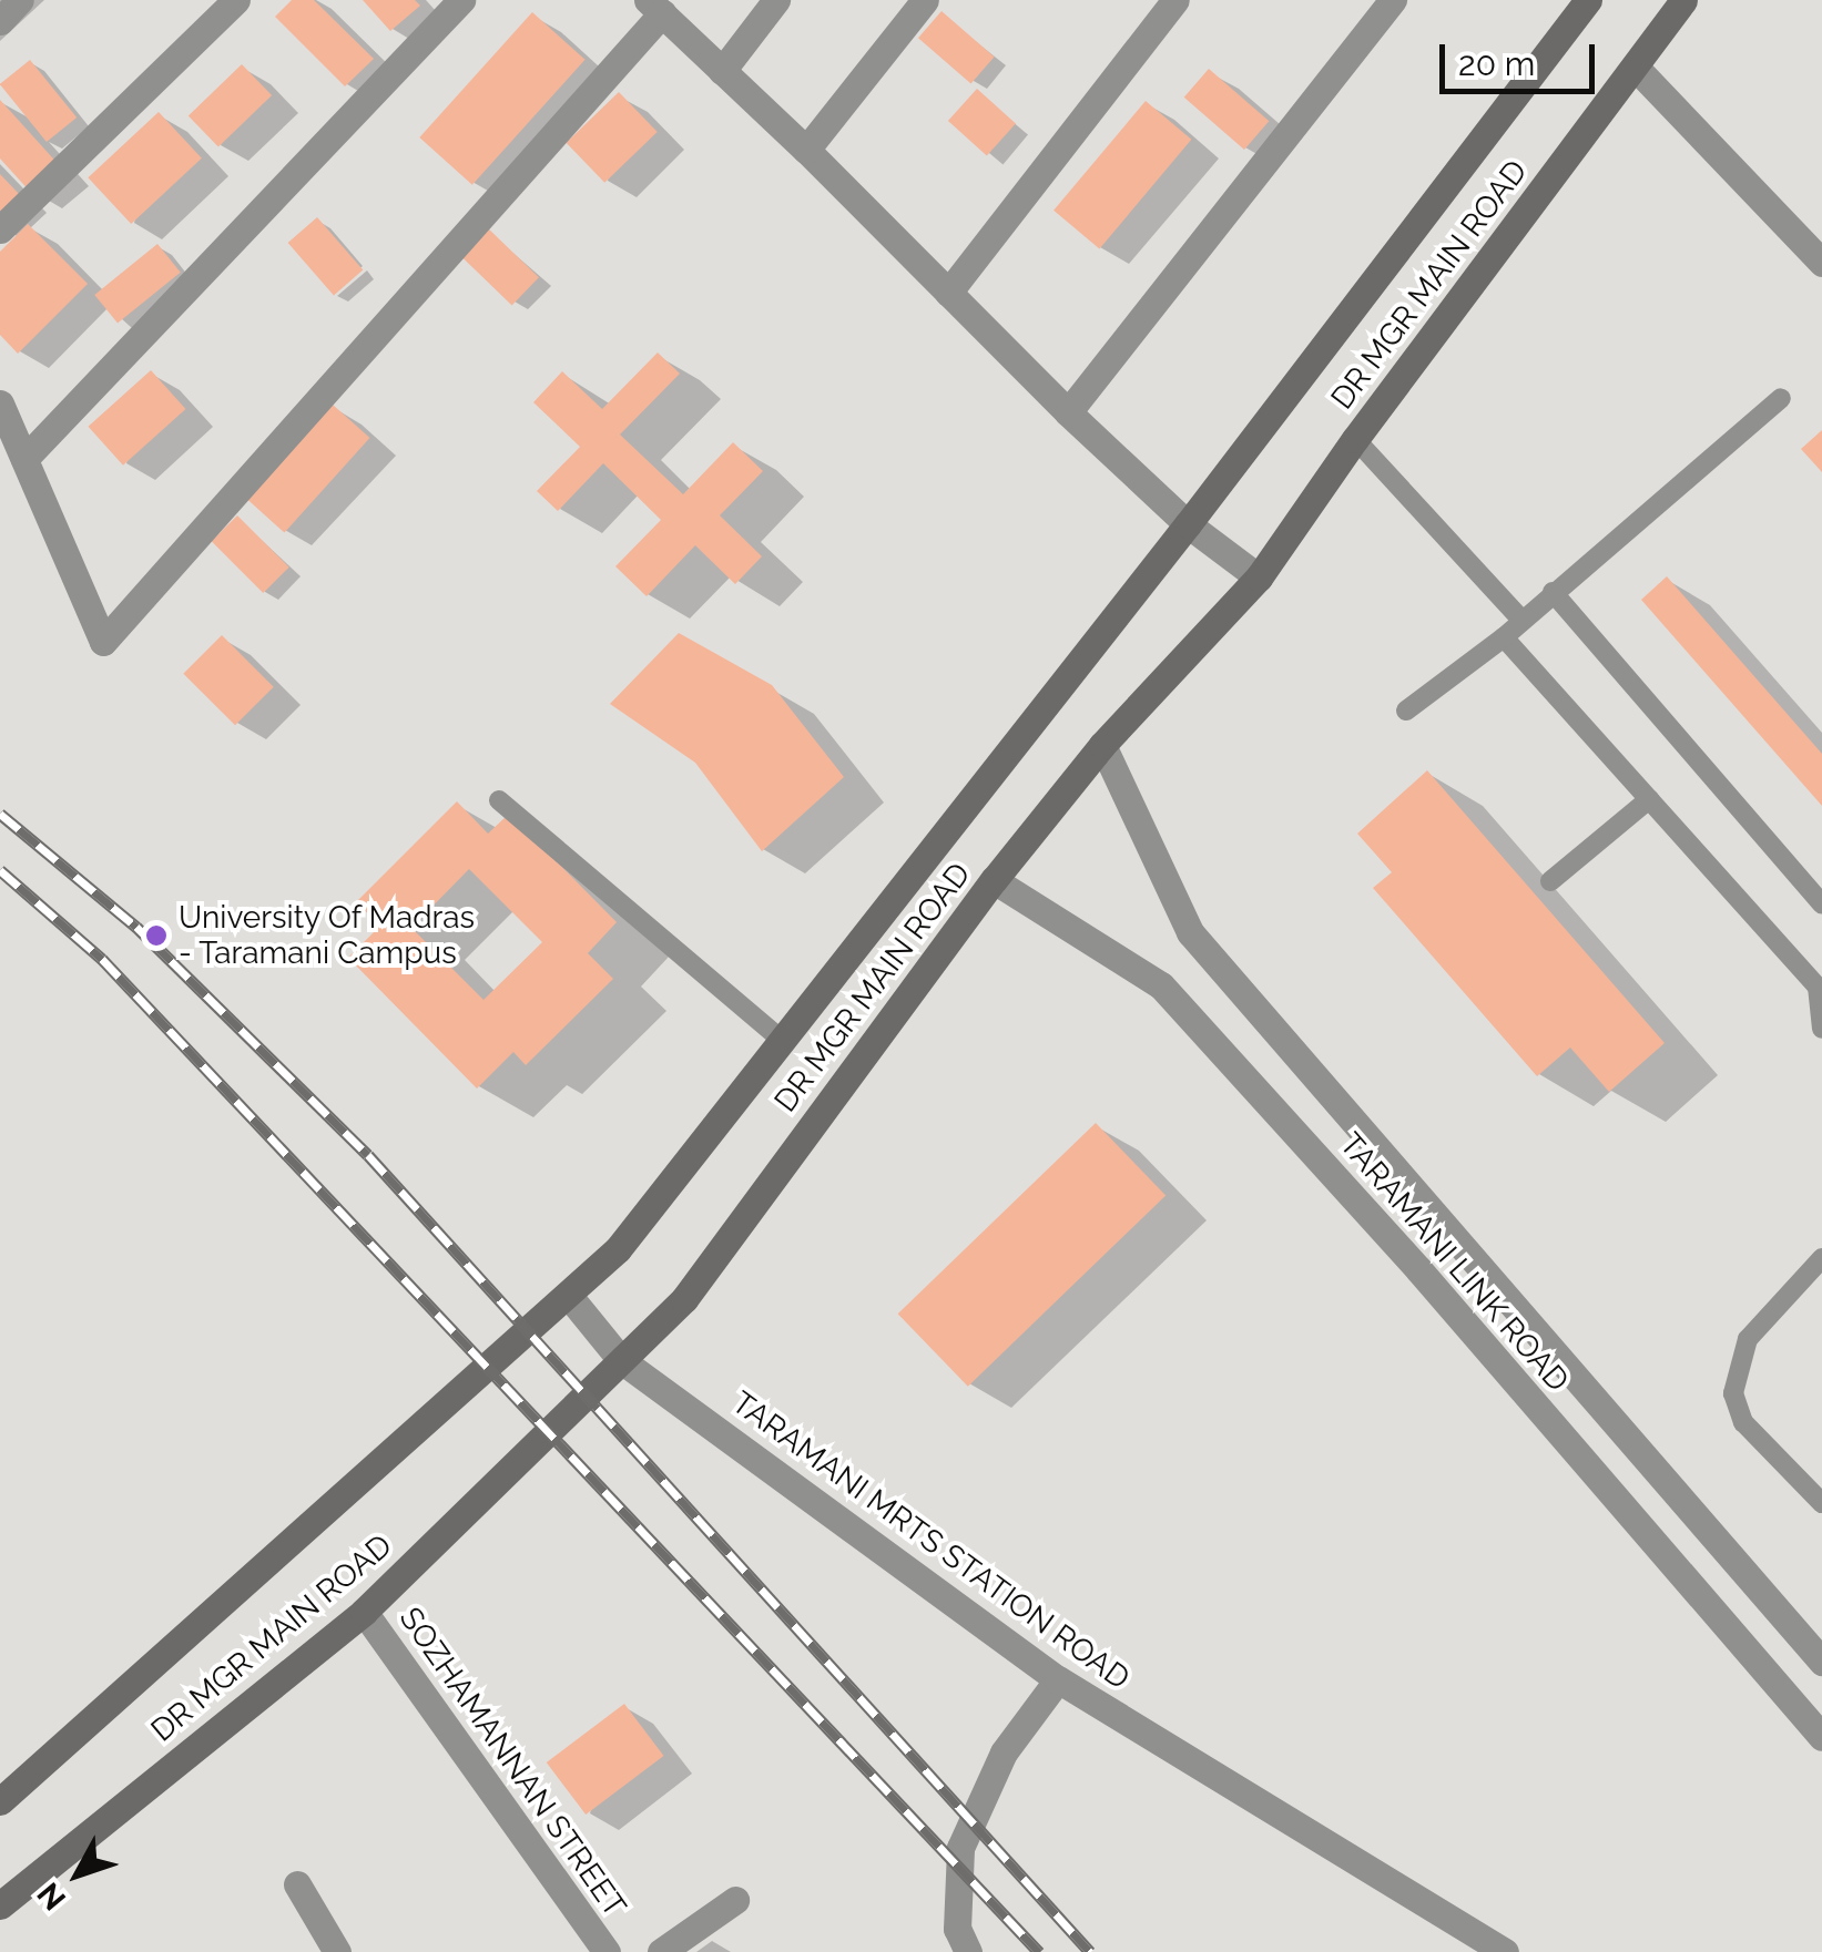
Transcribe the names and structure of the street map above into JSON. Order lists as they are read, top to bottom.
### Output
{
  "streets": {
    "main road": ["DR MGR MAIN ROAD"],
    "street": ["TARAMANI LINK ROAD", "TARAMANI MRTS STATION ROAD", "SOZHAMANNAN STREET"]
  },
  "crossings": [
    ["DR MGR MAIN ROAD", "TARAMANI LINK ROAD"],
    ["DR MGR MAIN ROAD", "TARAMANI MRTS STATION ROAD"],
    ["DR MGR MAIN ROAD", "SOZHAMANNAN STREET"]
  ],
  "places": ["University Of Madras - Taramani Campus"],
  "scale_bar": "20 m",
  "north": "bottom left"
}
